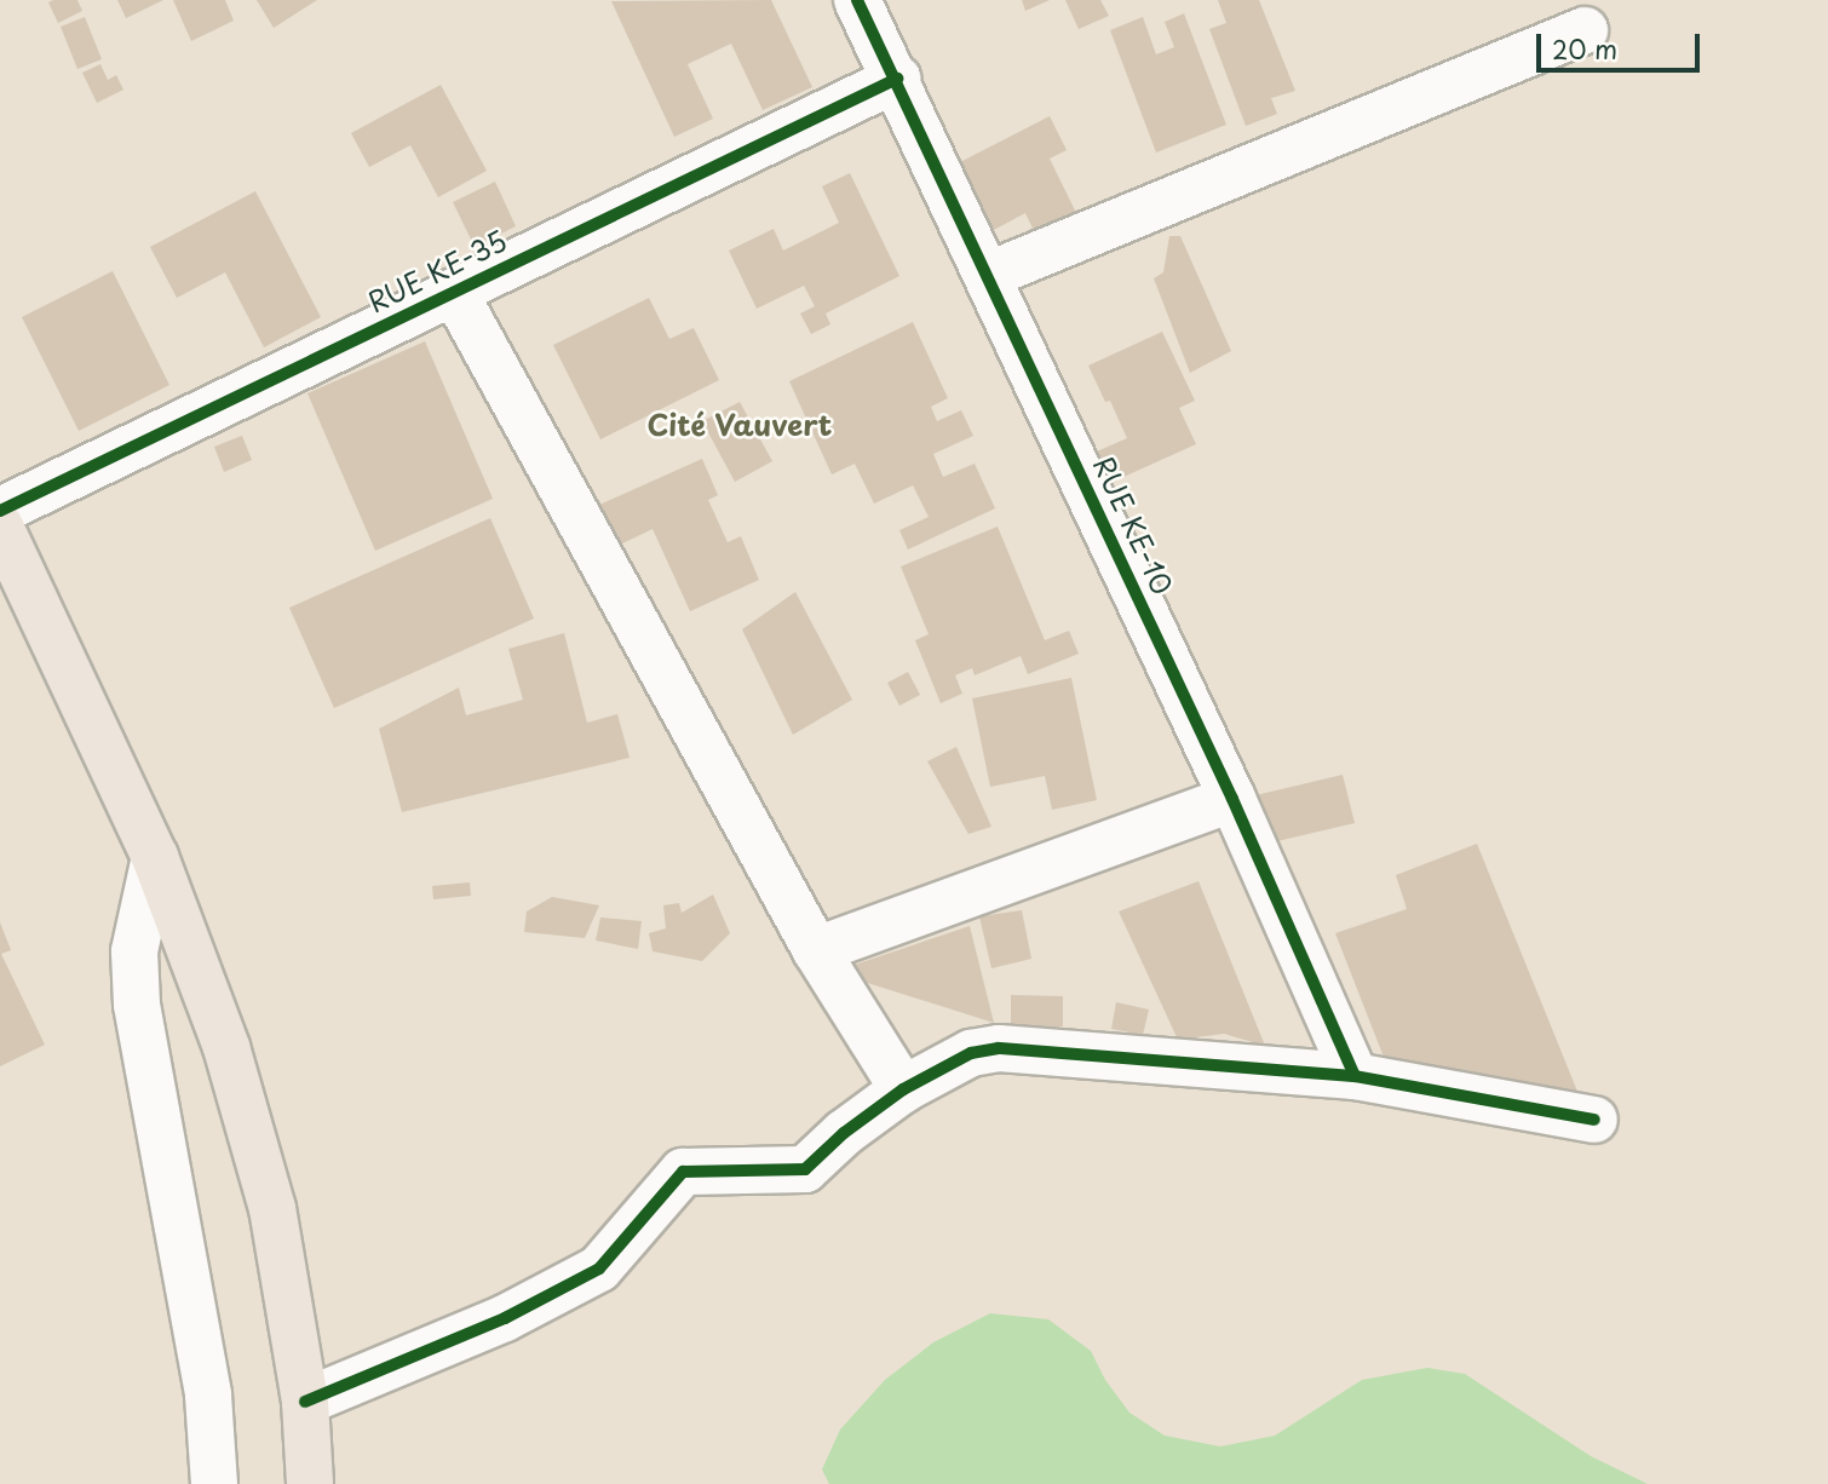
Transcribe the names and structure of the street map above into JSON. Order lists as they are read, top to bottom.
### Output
{
  "streets": {
    "street": ["RUE KE-35", "RUE KE-10"]
  },
  "crossings": [
    ["RUE KE-35", "RUE KE-10"]
  ],
  "districts": ["Cité Vauvert"],
  "scale_bar": "20 m"
}
